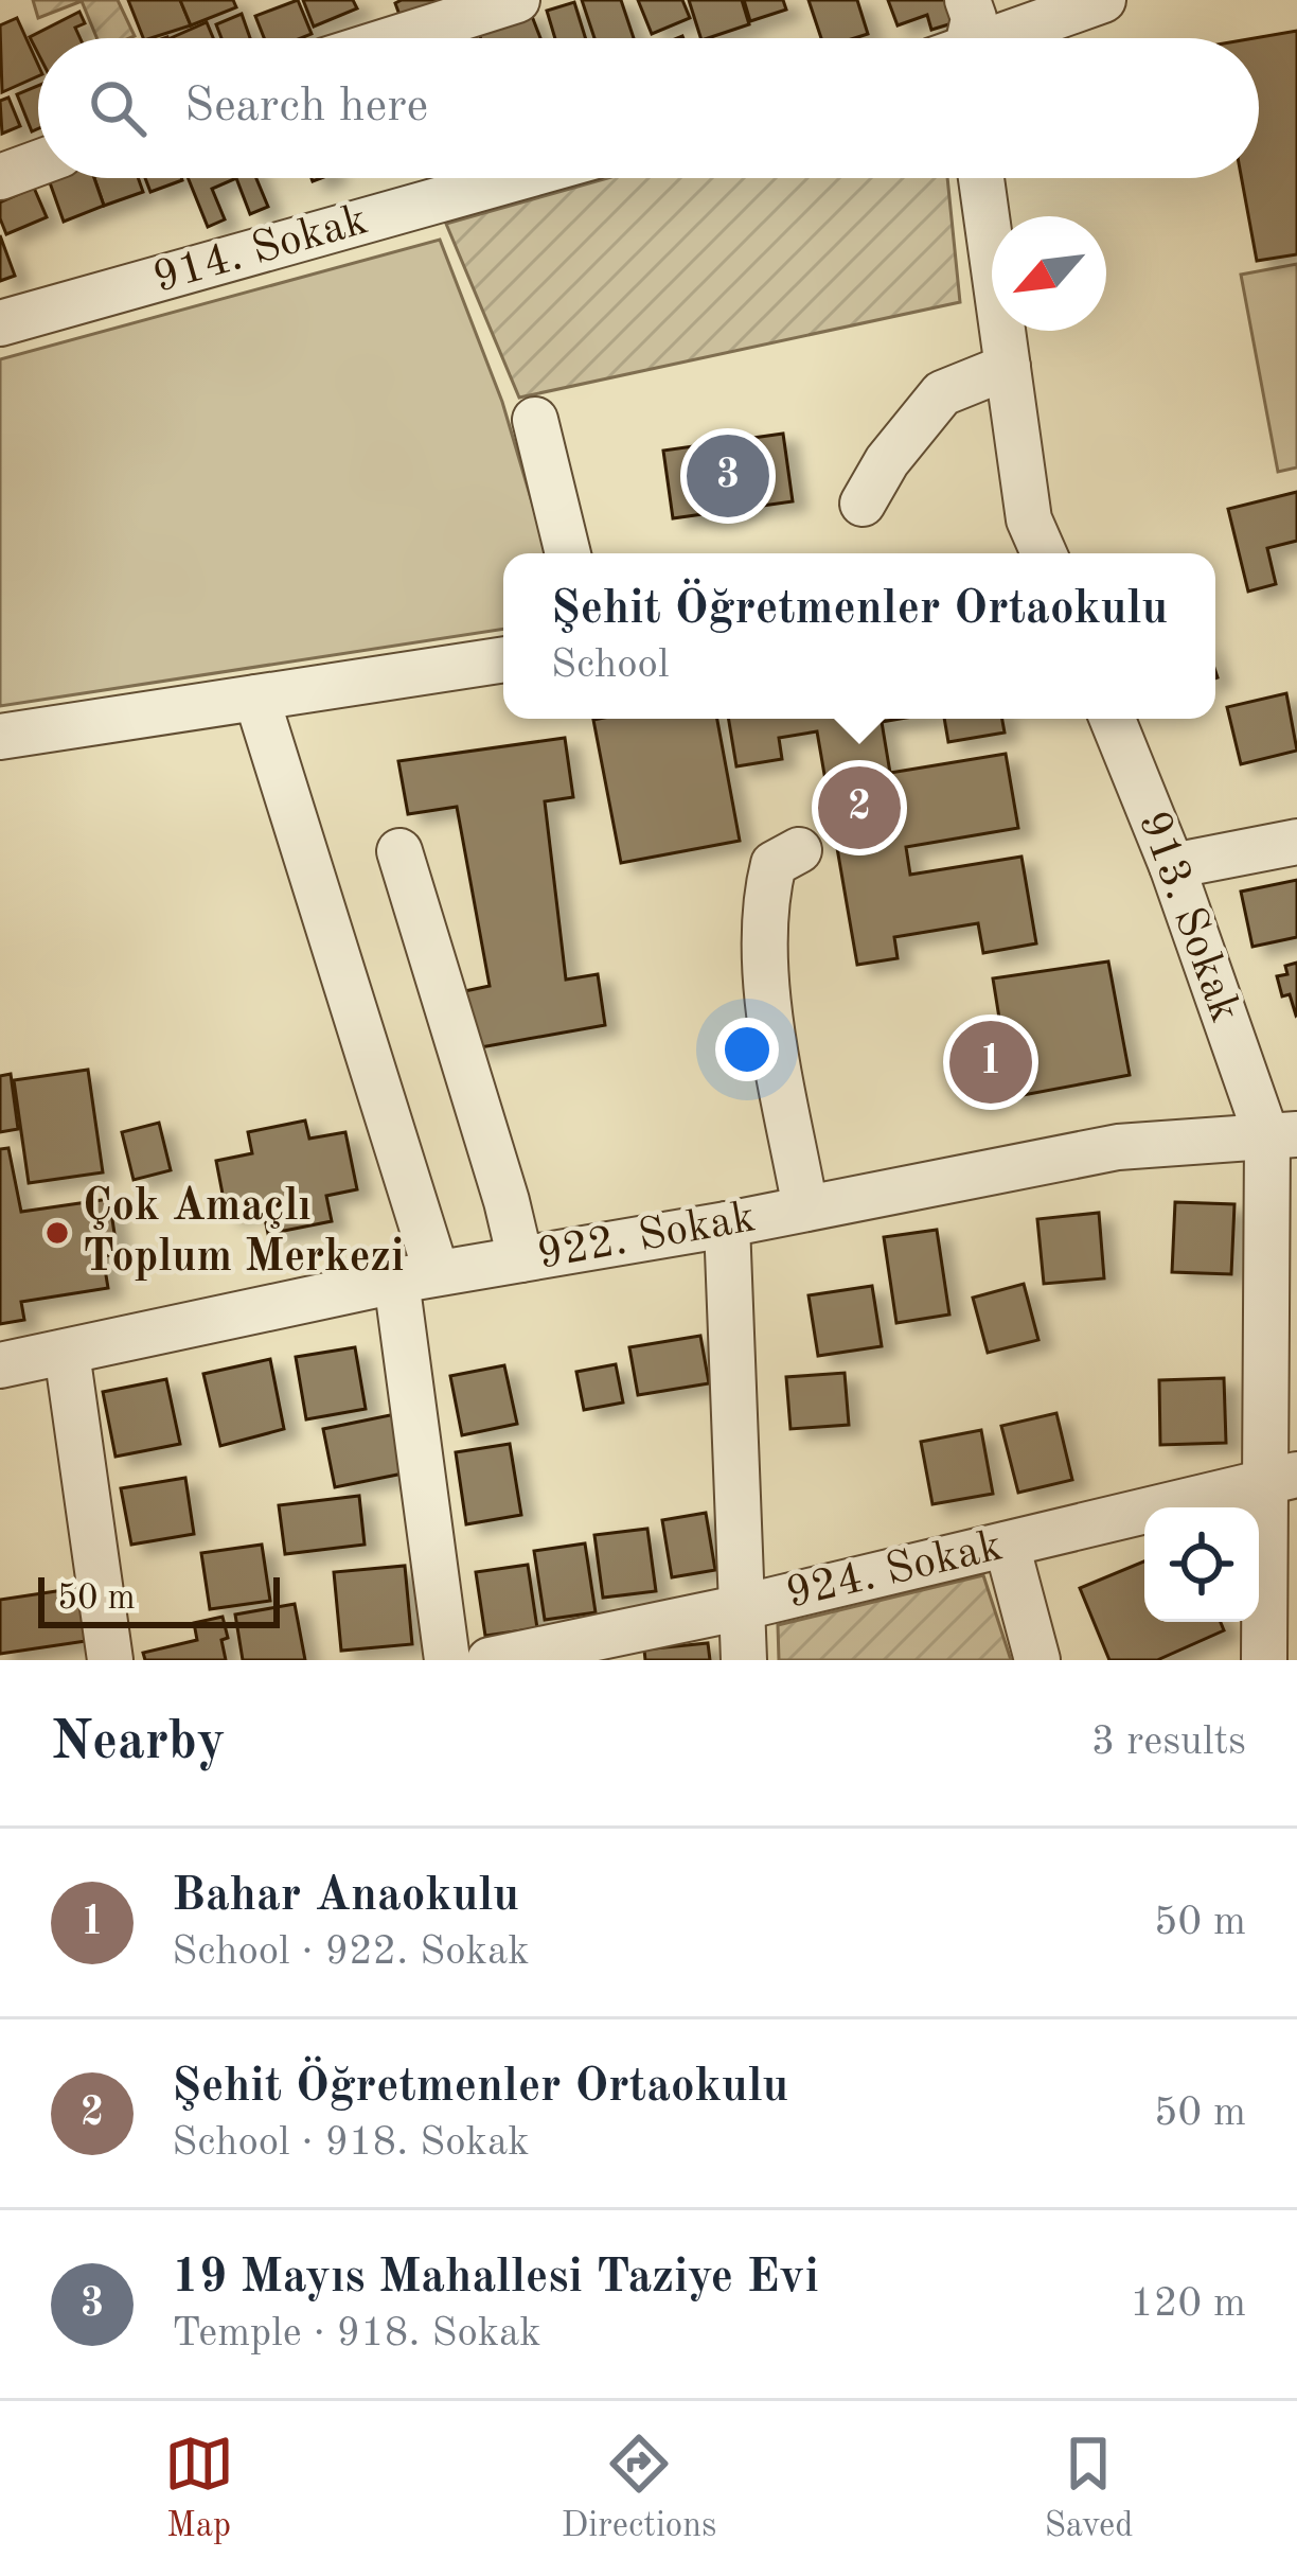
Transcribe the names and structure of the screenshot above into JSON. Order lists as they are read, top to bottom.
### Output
{
  "streets": {
    "street": [
      "914. Sokak",
      "913. Sokak",
      "922. Sokak",
      "924. Sokak"
    ]
  },
  "crossings": [
    ["913. Sokak", "922. Sokak"],
    ["913. Sokak", "924. Sokak"]
  ],
  "places": ["Çok Amaçlı Toplum Merkezi"],
  "scale_bar": "50 m",
  "north": "bottom left",
  "page": {
    "search": "Search here",
    "pins": ["3", "2", "1"],
    "popup": ["Şehit Öğretmenler Ortaokulu", "School"],
    "scale": "50 m",
    "heading": ["Nearby", "3 results"],
    "list": [
      {
        "mark": "1",
        "name": "Bahar Anaokulu",
        "note": "School · 922. Sokak",
        "value": "50 m"
      },
      {
        "mark": "2",
        "name": "Şehit Öğretmenler Ortaokulu",
        "note": "School · 918. Sokak",
        "value": "50 m"
      },
      {
        "mark": "3",
        "name": "19 Mayıs Mahallesi Taziye Evi",
        "note": "Temple · 918. Sokak",
        "value": "120 m"
      }
    ],
    "nav": ["Map", "Directions", "Saved"]
  }
}
